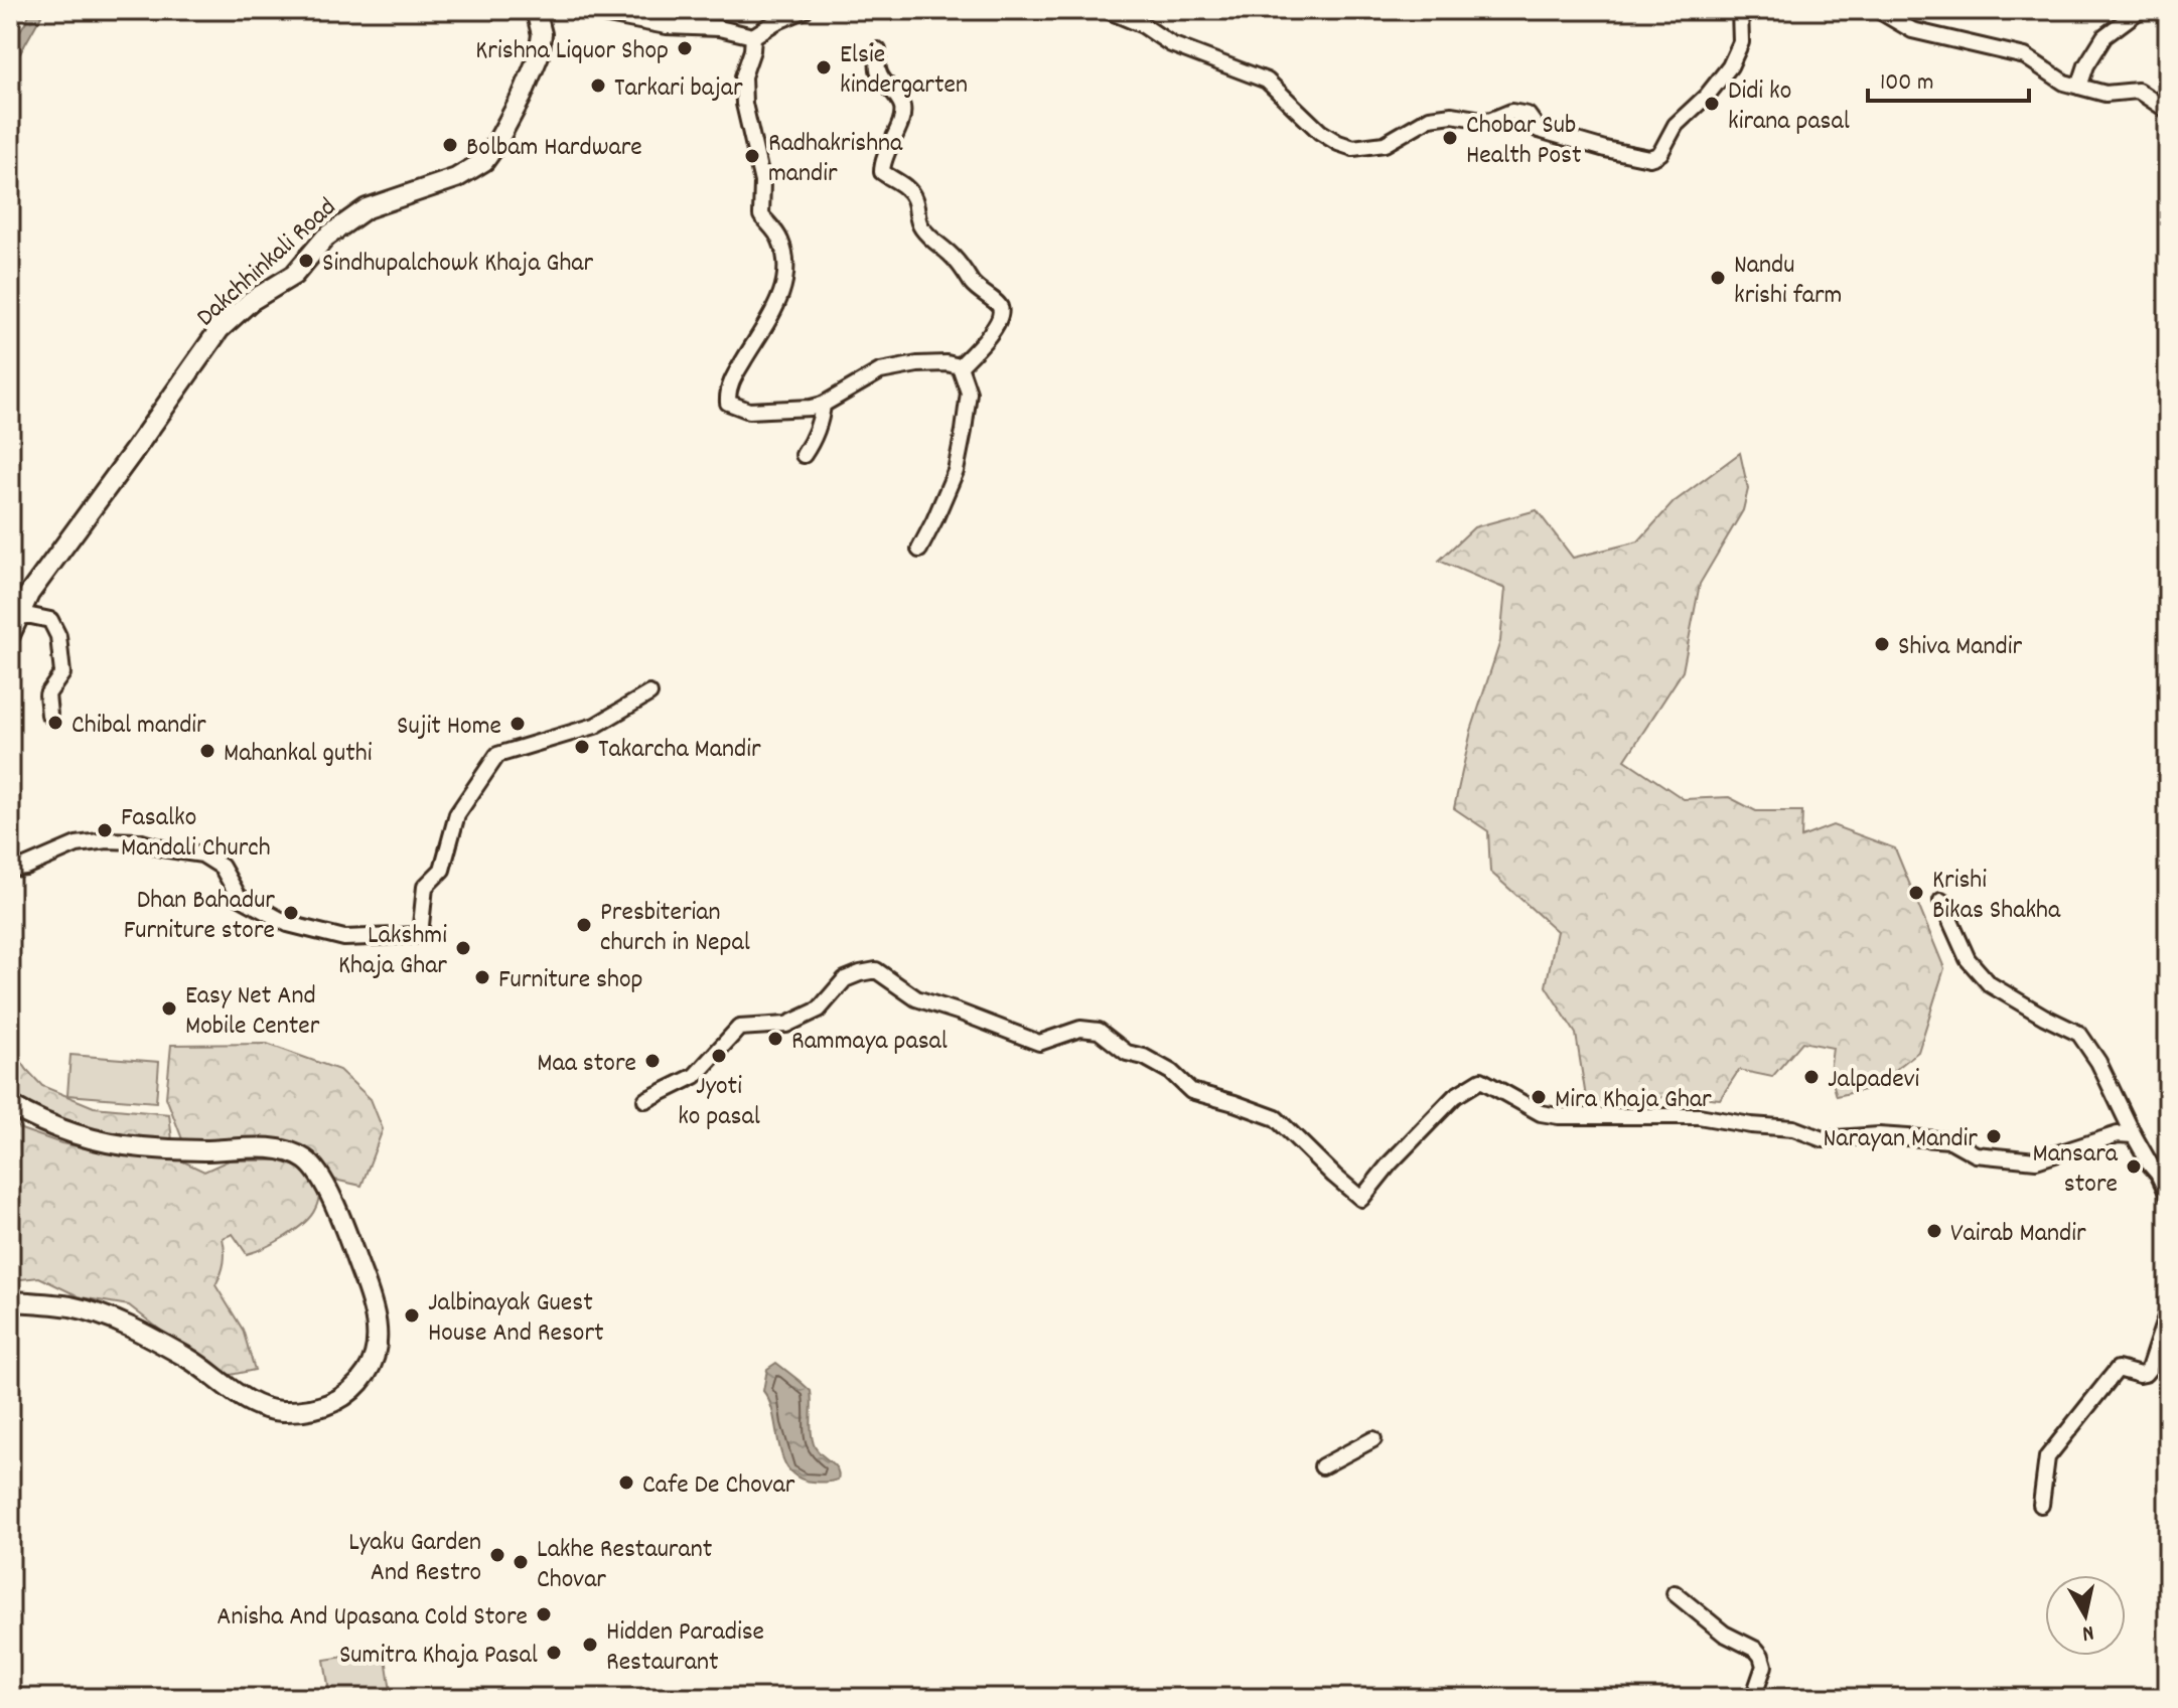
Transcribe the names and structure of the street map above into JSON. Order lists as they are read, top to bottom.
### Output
{
  "streets": {
    "main road": ["Dakchhinkali Road"]
  },
  "places": [
    "Krishna Liquor Shop",
    "Elsie kindergarten",
    "Tarkari bajar",
    "Didi ko kirana pasal",
    "Chobar Sub Health Post",
    "Bolbam Hardware",
    "Radhakrishna mandir",
    "Sindhupalchowk Khaja Ghar",
    "Nandu krishi farm",
    "Shiva Mandir",
    "Chibal mandir",
    "Sujit Home",
    "Takarcha Mandir",
    "Mahankal guthi",
    "Fasalko Mandali Church",
    "Krishi Bikas Shakha",
    "Dhan Bahadur Furniture store",
    "Presbiterian church in Nepal",
    "Lakshmi Khaja Ghar",
    "Furniture shop",
    "Easy Net And Mobile Center",
    "Rammaya pasal",
    "Jyoti ko pasal",
    "Maa store",
    "Jalpadevi",
    "Mira Khaja Ghar",
    "Narayan Mandir",
    "Mansara store",
    "Vairab Mandir",
    "Jalbinayak Guest House And Resort",
    "Cafe De Chovar",
    "Lyaku Garden And Restro",
    "Lakhe Restaurant Chovar",
    "Anisha And Upasana Cold Store",
    "Hidden Paradise Restaurant",
    "Sumitra Khaja Pasal"
  ],
  "scale_bar": "100 m",
  "north": "bottom"
}
